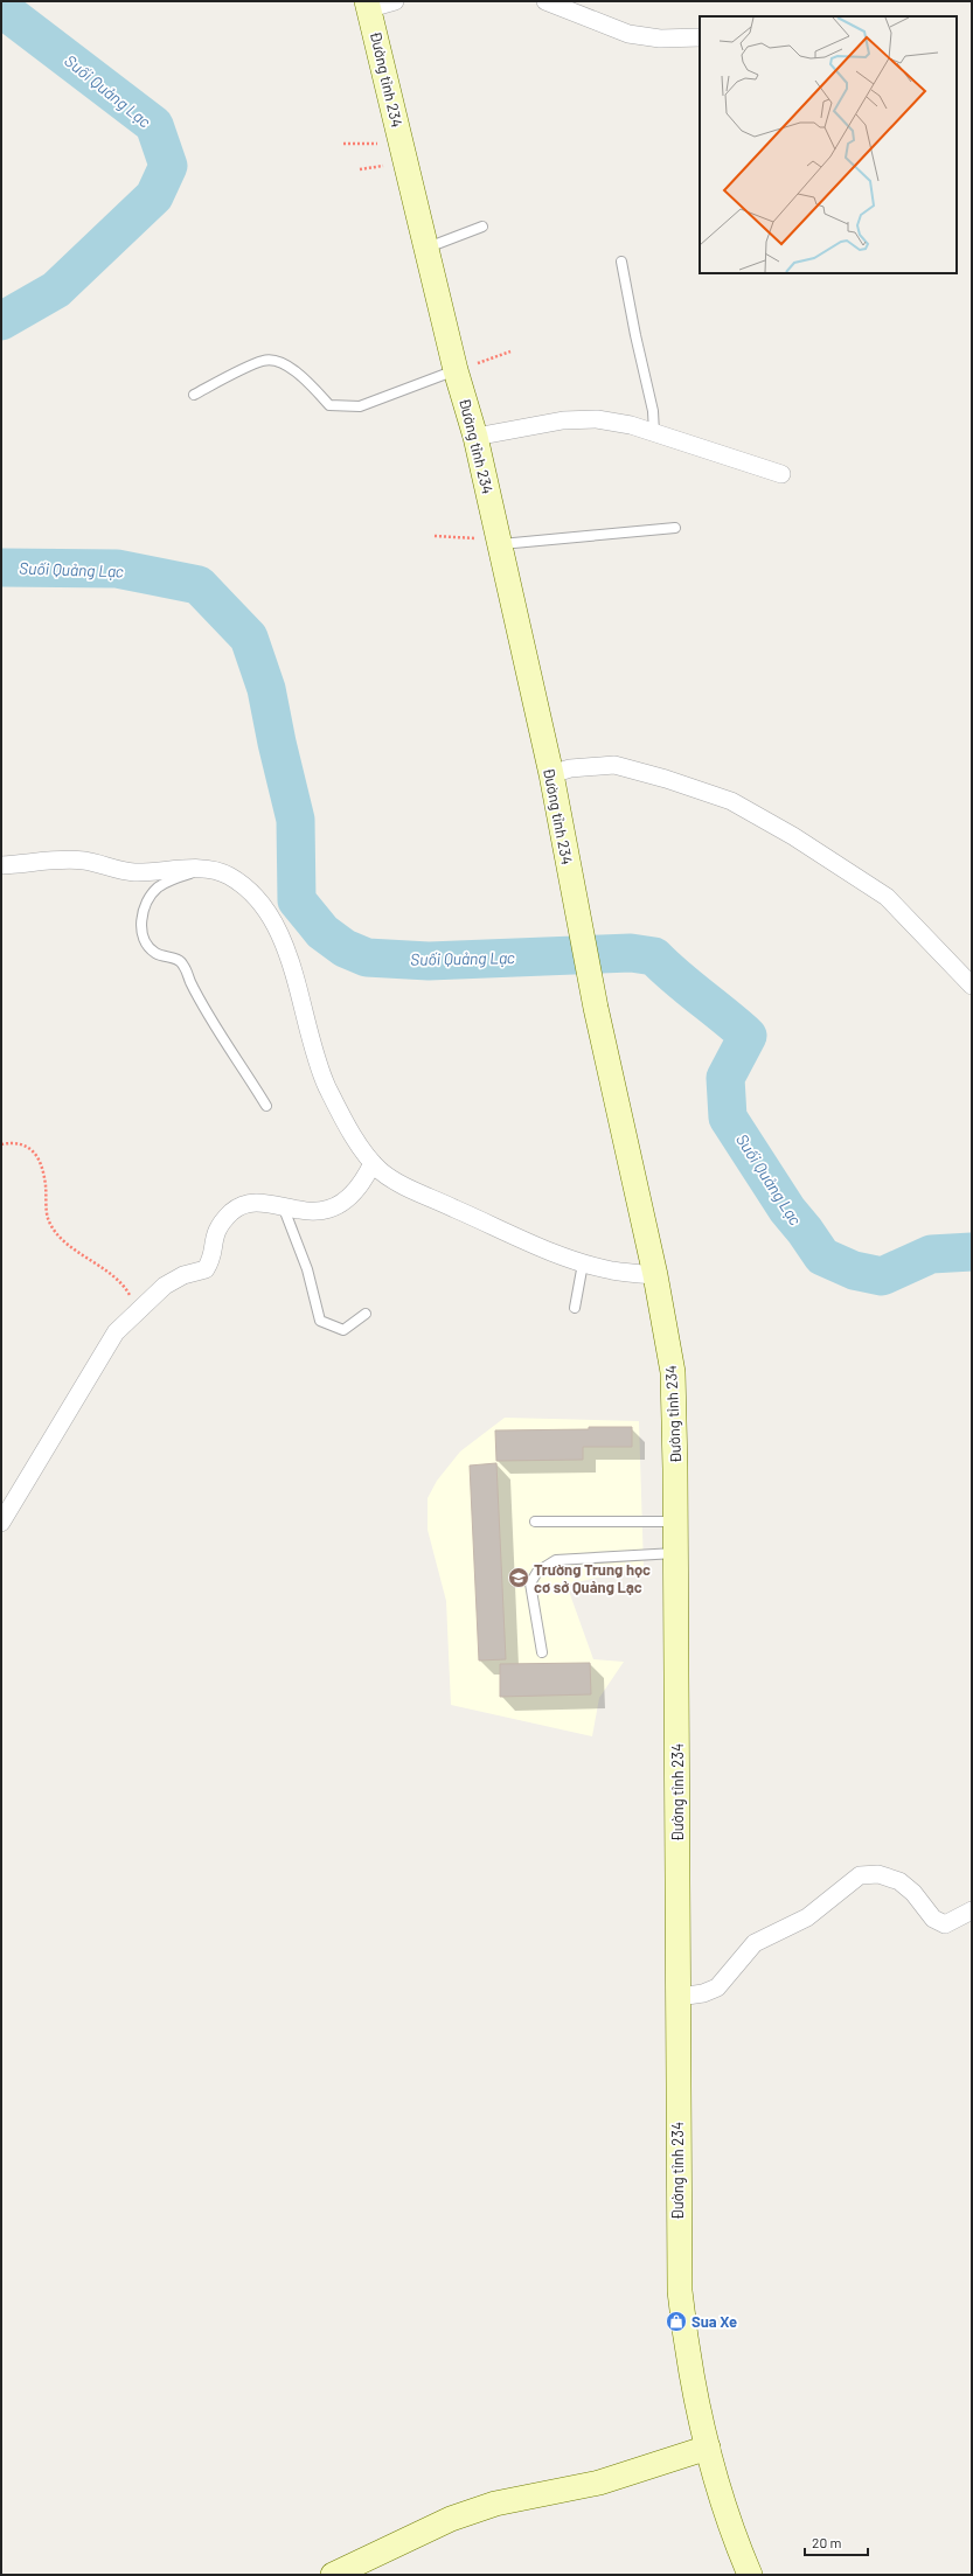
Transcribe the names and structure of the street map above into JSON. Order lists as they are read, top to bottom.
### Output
{
  "streets": {
    "main road": ["Đường tỉnh 234"]
  },
  "water": ["Suối Quảng Lạc"],
  "places": {
    "school or university": ["Trường Trung học cơ sở Quảng Lạc"],
    "shop": ["Sua Xe"]
  },
  "scale_bar": "20 m"
}
